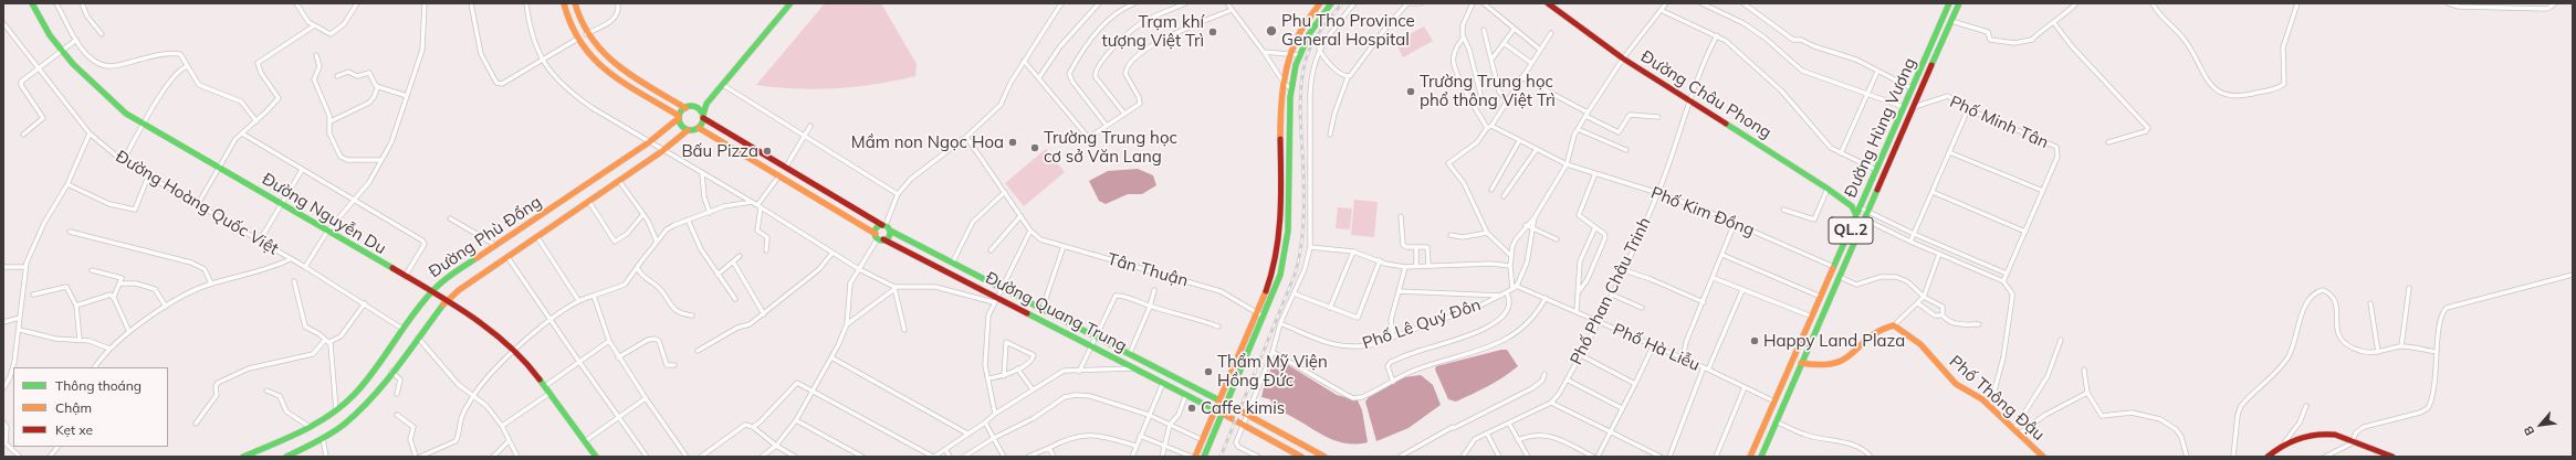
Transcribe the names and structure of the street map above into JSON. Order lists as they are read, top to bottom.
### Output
{
  "streets": {
    "main road": [
      "Đường Châu Phong",
      "Đường Hùng Vương",
      "Đường Nguyễn Du",
      "QL.2",
      "Đường Phù Đổng",
      "Đường Quang Trung",
      "Phố Thông Đậu"
    ],
    "street": [
      "Phố Minh Tân",
      "Đường Hoàng Quốc Việt",
      "Phố Kim Đồng",
      "Tân Thuận",
      "Phố Phan Châu Trinh",
      "Phố Lê Quý Đôn",
      "Phố Hà Liễu"
    ]
  },
  "crossings": [
    ["Đường Châu Phong", "Đường Hùng Vương"],
    ["Đường Châu Phong", "Phố Phan Châu Trinh"],
    ["Đường Châu Phong", "Phố Lê Quý Đôn"],
    ["Phố Minh Tân", "Đường Hùng Vương"],
    ["Đường Hùng Vương", "Phố Kim Đồng"],
    ["Đường Hùng Vương", "Phố Hà Liễu"],
    ["Đường Hoàng Quốc Việt", "Đường Phù Đổng"],
    ["Phố Kim Đồng", "Phố Phan Châu Trinh"],
    ["Phố Kim Đồng", "Phố Lê Quý Đôn"],
    ["Đường Nguyễn Du", "Đường Phù Đổng"],
    ["Đường Phù Đổng", "Đường Quang Trung"],
    ["Phố Phan Châu Trinh", "Phố Hà Liễu"],
    ["Phố Lê Quý Đôn", "Phố Hà Liễu"]
  ],
  "places": [
    "Phu Tho Province General Hospital",
    "Trạm khí tượng Việt Trì",
    "Trường Trung học phổ thông Việt Trì",
    "Mầm non Ngọc Hoa",
    "Trường Trung học cơ sở Văn Lang",
    "Bấu Pizza",
    "Happy Land Plaza",
    "Thẩm Mỹ Viện Hồng Đức",
    "Caffe kimis"
  ],
  "legend": ["Thông thoáng", "Chậm", "Kẹt xe"],
  "north": "bottom left"
}
